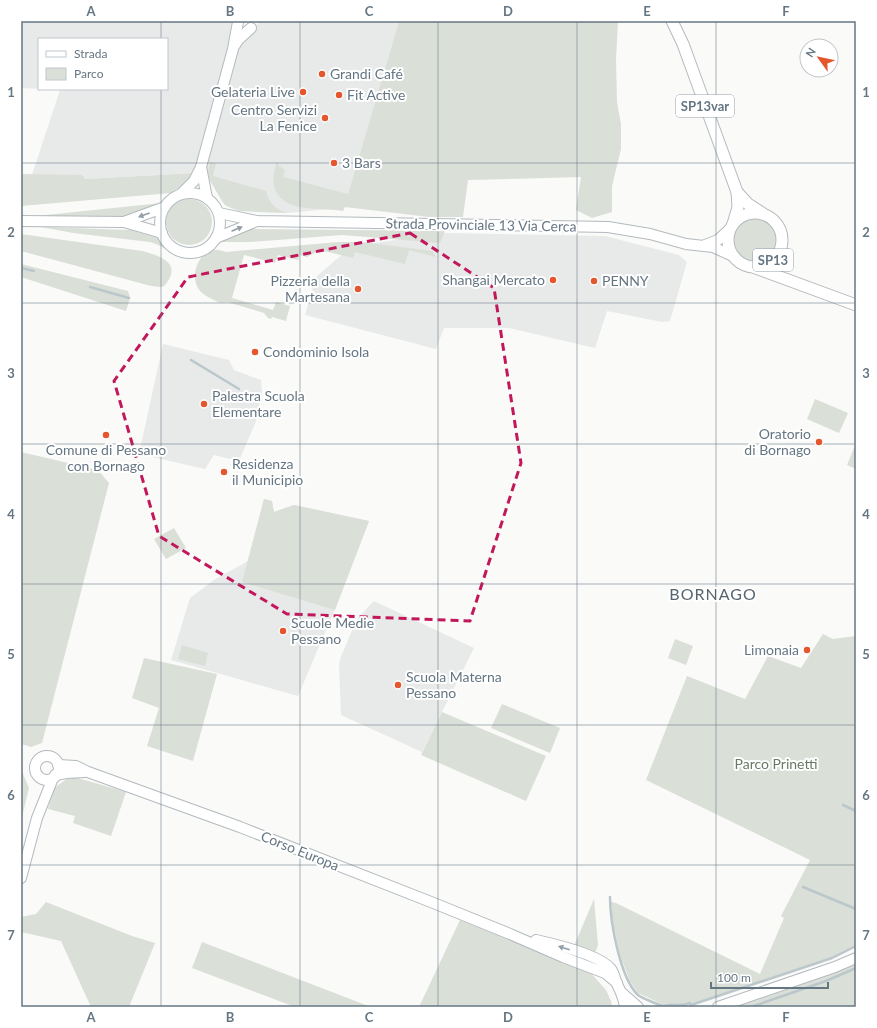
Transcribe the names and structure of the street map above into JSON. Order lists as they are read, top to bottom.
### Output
{
  "streets": {
    "main road": ["SP13var", "Strada Provinciale 13 Via Cerca", "SP13"],
    "street": ["Corso Europa"]
  },
  "crossings": [
    ["SP13var", "Strada Provinciale 13 Via Cerca"],
    ["SP13var", "SP13"],
    ["Strada Provinciale 13 Via Cerca", "SP13"]
  ],
  "districts": ["BORNAGO"],
  "parks": ["Parco Prinetti"],
  "places": [
    "Grandi Café",
    "Gelateria Live",
    "Fit Active",
    "Centro Servizi La Fenice",
    "3 Bars",
    "Shangai Mercato",
    "PENNY",
    "Pizzeria della Martesana",
    "Condominio Isola",
    "Palestra Scuola Elementare",
    "Comune di Pessano con Bornago",
    "Oratorio di Bornago",
    "Residenza il Municipio",
    "Scuole Medie Pessano",
    "Limonaia",
    "Scuola Materna Pessano"
  ],
  "legend": ["Strada", "Parco"],
  "scale_bar": "100 m",
  "north": "top left",
  "grid": {
    "columns": [
      "A",
      "B",
      "C",
      "D",
      "E",
      "F"
    ],
    "rows": [
      "1",
      "2",
      "3",
      "4",
      "5",
      "6",
      "7"
    ]
  }
}
